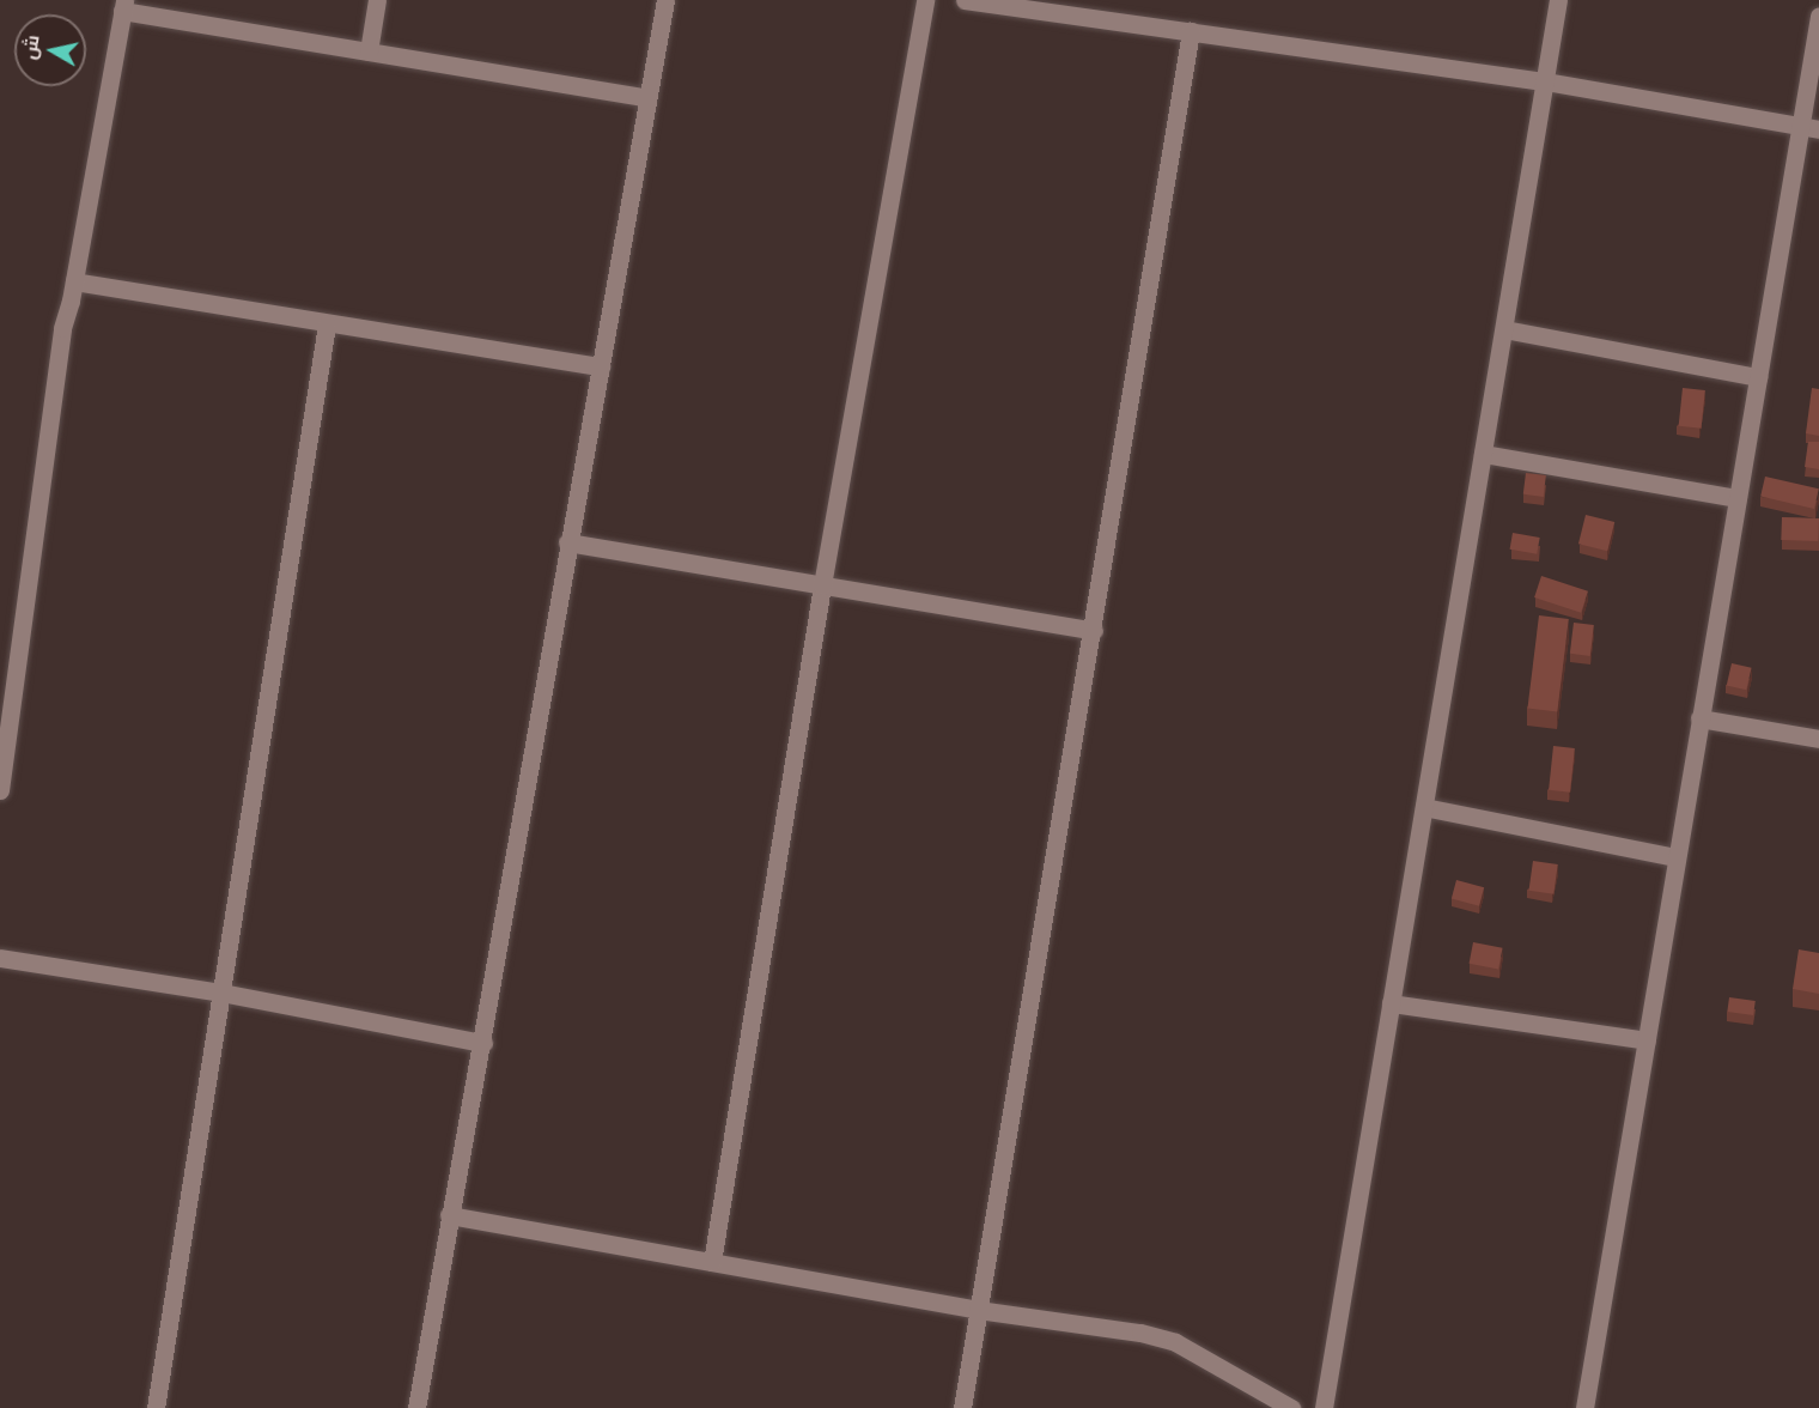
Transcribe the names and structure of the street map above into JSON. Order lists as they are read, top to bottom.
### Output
{
  "north": "left"
}
